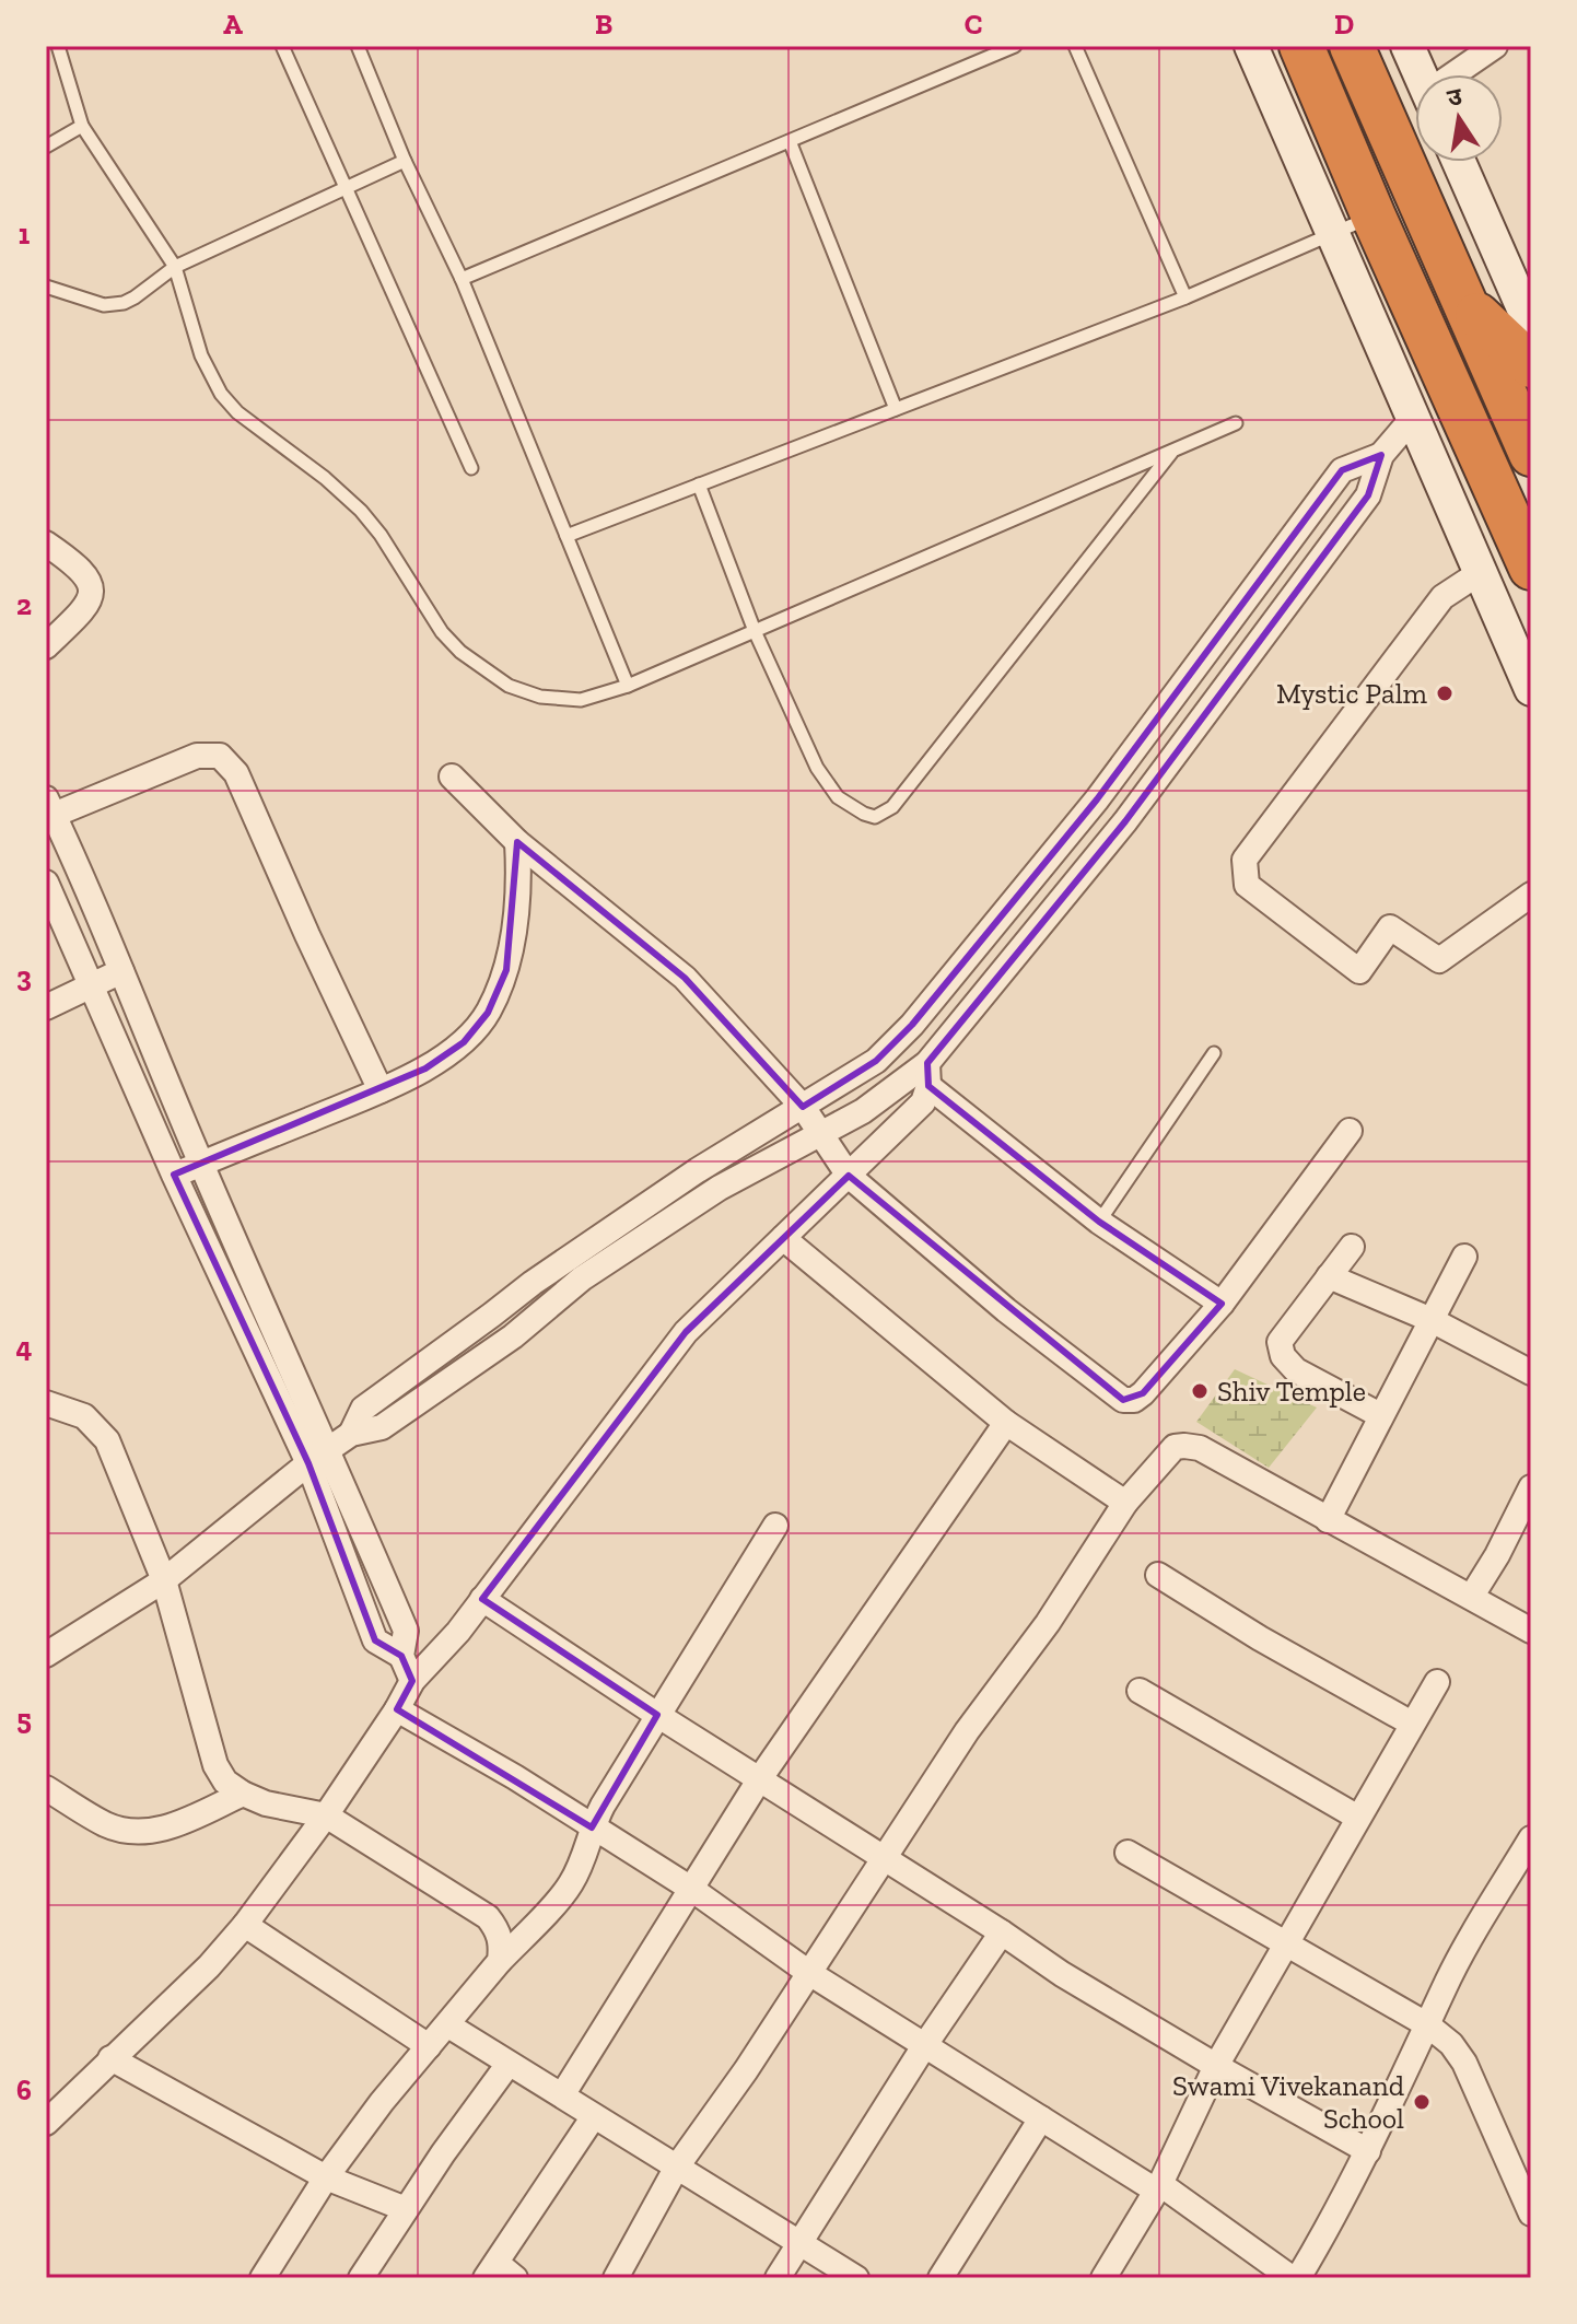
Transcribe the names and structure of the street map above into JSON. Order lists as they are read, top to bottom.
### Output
{
  "places": ["Mystic Palm", "Shiv Temple", "Swami Vivekanand School"],
  "north": "top",
  "grid": {
    "columns": [
      "A",
      "B",
      "C",
      "D"
    ],
    "rows": [
      "1",
      "2",
      "3",
      "4",
      "5",
      "6"
    ]
  }
}
